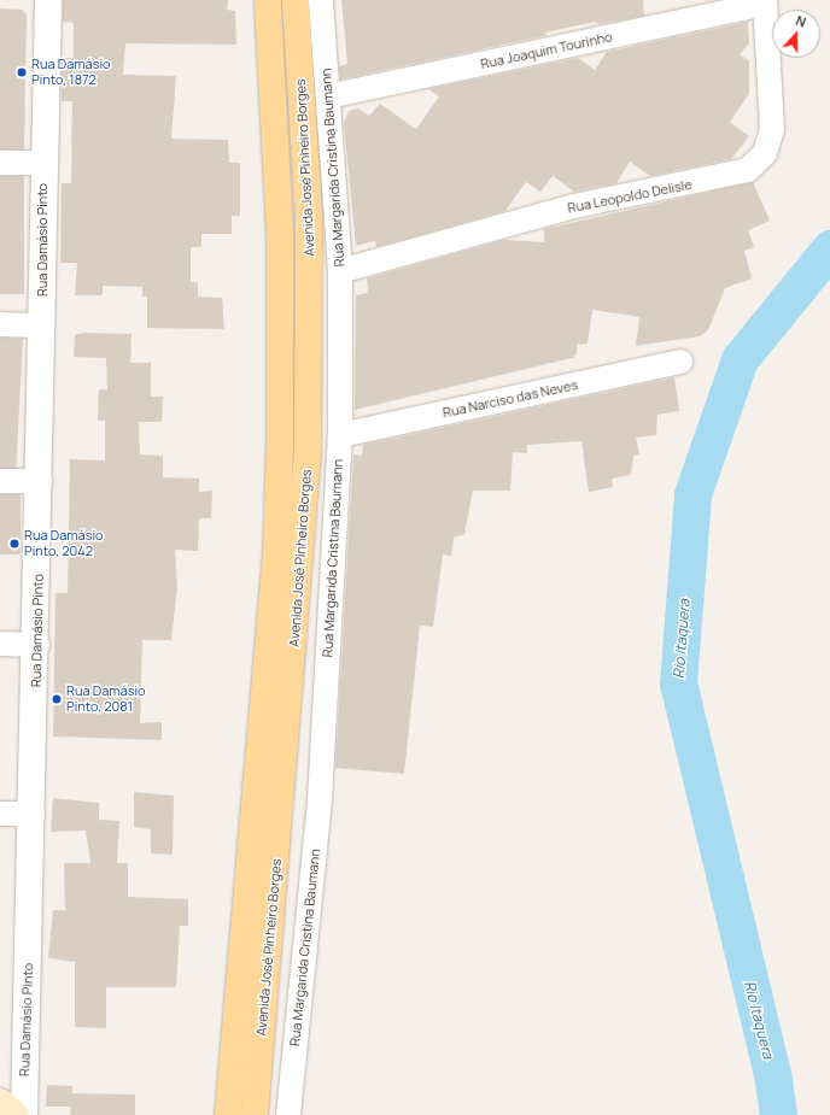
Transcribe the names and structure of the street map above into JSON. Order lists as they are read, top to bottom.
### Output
{
  "streets": {
    "main road": ["Avenida José Pinheiro Borges"],
    "street": [
      "Rua Joaquim Tourinho",
      "Rua Margarida Cristina Baumann",
      "Rua Leopoldo Delisle",
      "Rua Damásio Pinto",
      "Rua Narciso das Neves"
    ]
  },
  "crossings": [
    ["Rua Joaquim Tourinho", "Rua Margarida Cristina Baumann"],
    ["Rua Joaquim Tourinho", "Rua Leopoldo Delisle"],
    ["Rua Margarida Cristina Baumann", "Rua Leopoldo Delisle"],
    ["Rua Margarida Cristina Baumann", "Rua Narciso das Neves"]
  ],
  "water": ["Rio Itaquera"],
  "places": ["Rua Damásio Pinto, 1872", "Rua Damásio Pinto, 2042", "Rua Damásio Pinto, 2081"],
  "north": "top"
}
